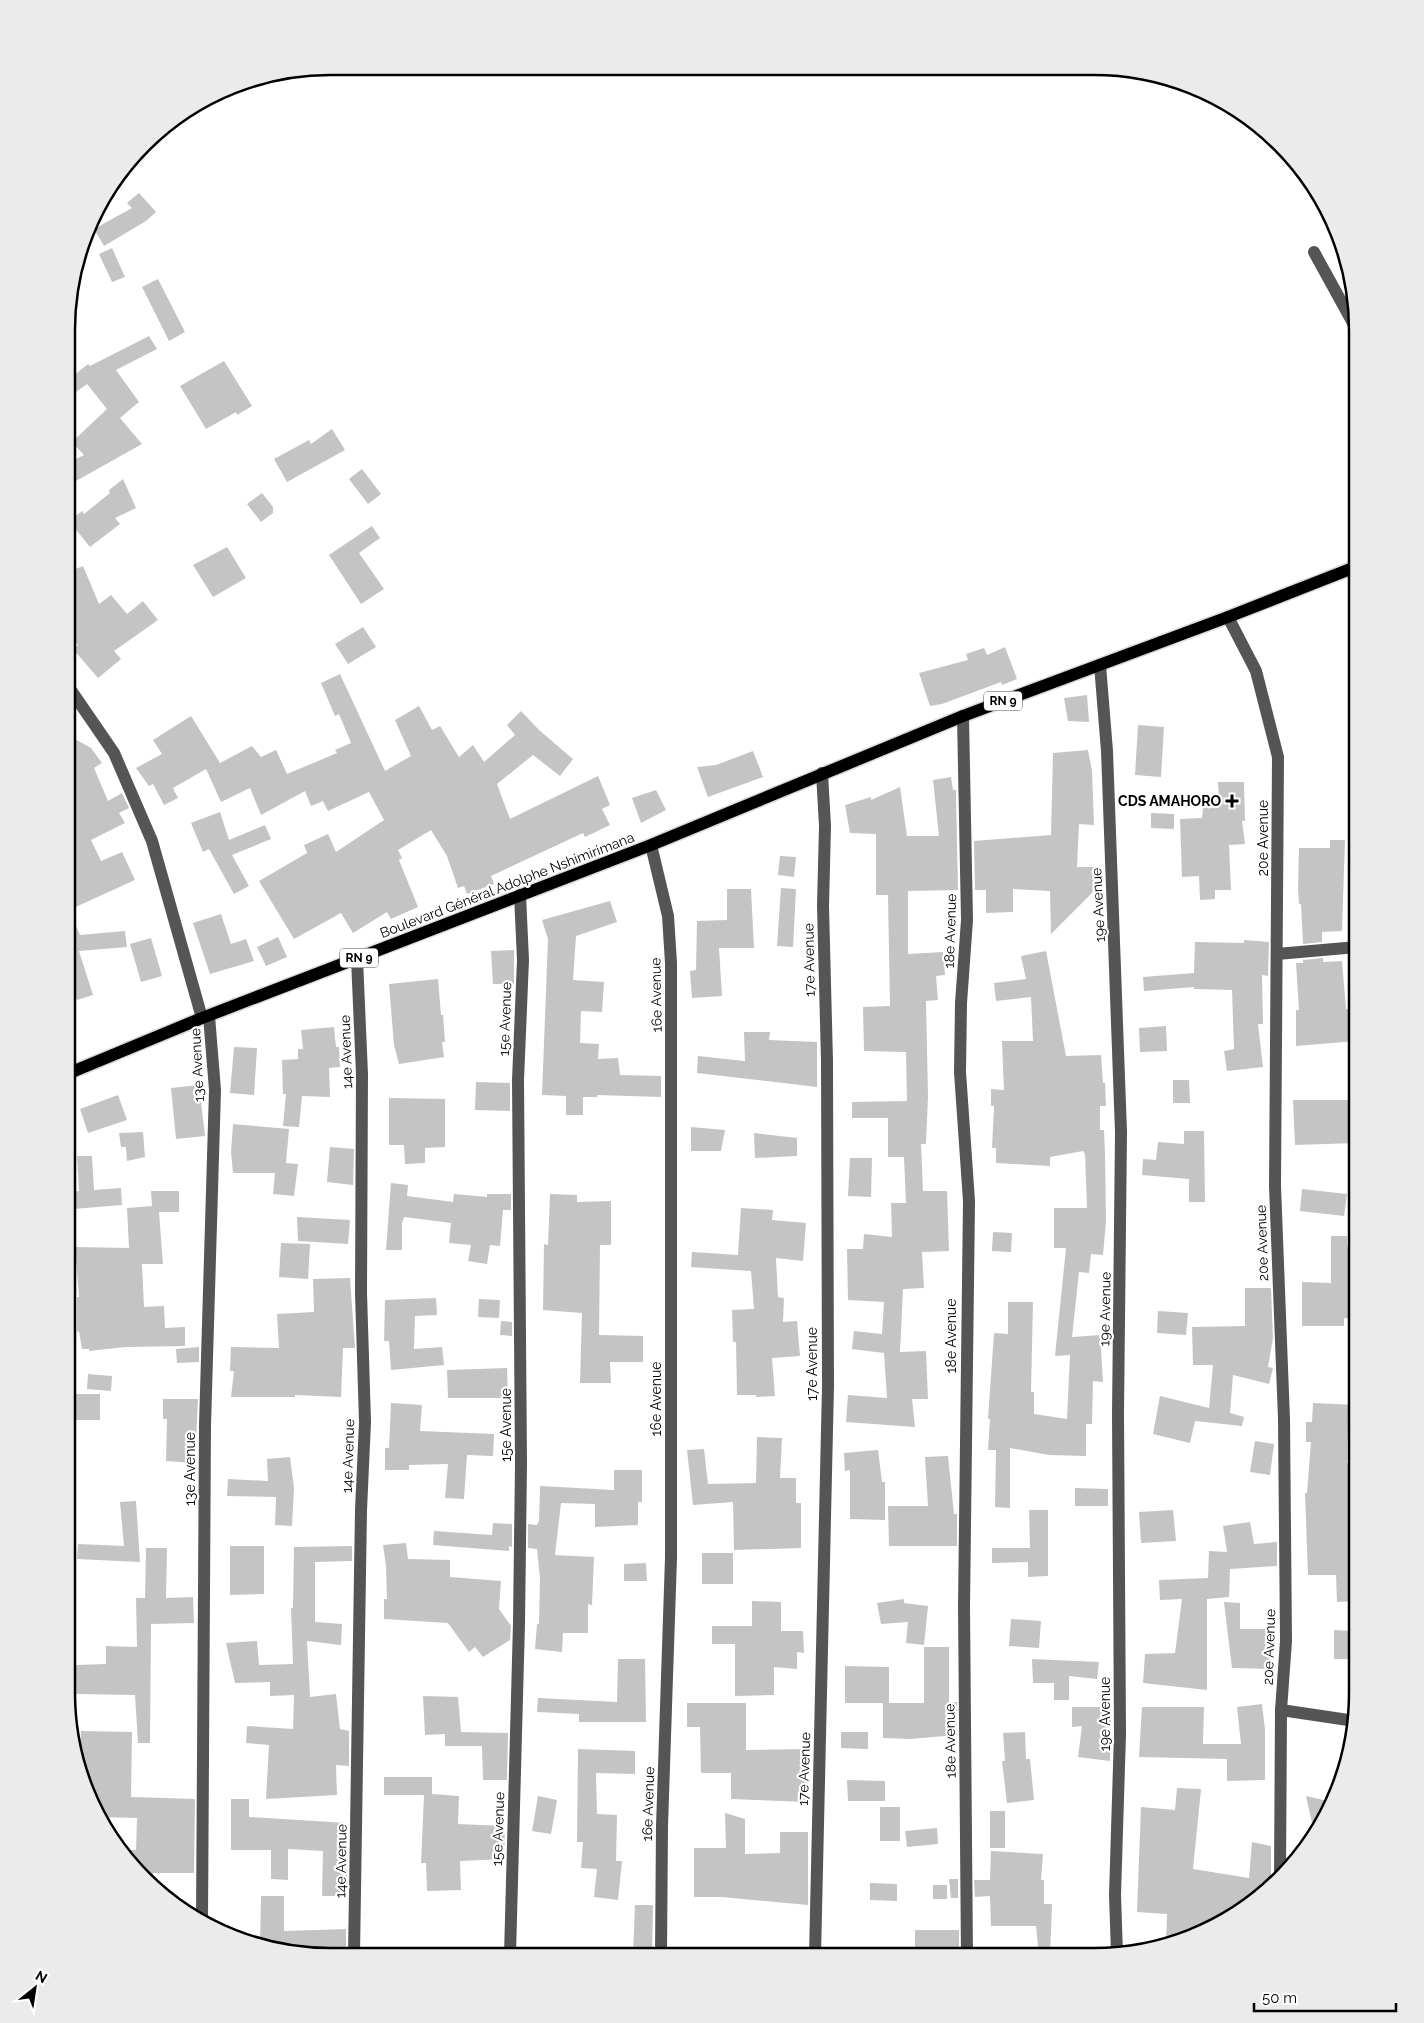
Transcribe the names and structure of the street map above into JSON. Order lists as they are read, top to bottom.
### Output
{
  "streets": {
    "main road": ["RN 9", "Boulevard Général Adolphe Nshimirimana"],
    "street": [
      "20e Avenue",
      "19e Avenue",
      "18e Avenue",
      "17e Avenue",
      "16e Avenue",
      "15e Avenue",
      "14e Avenue",
      "13e Avenue"
    ]
  },
  "crossings": [
    ["RN 9", "20e Avenue"],
    ["RN 9", "Boulevard Général Adolphe Nshimirimana"],
    ["RN 9", "19e Avenue"],
    ["RN 9", "18e Avenue"],
    ["RN 9", "17e Avenue"],
    ["RN 9", "16e Avenue"],
    ["Boulevard Général Adolphe Nshimirimana", "16e Avenue"],
    ["Boulevard Général Adolphe Nshimirimana", "15e Avenue"],
    ["Boulevard Général Adolphe Nshimirimana", "14e Avenue"],
    ["Boulevard Général Adolphe Nshimirimana", "13e Avenue"]
  ],
  "places": {
    "health": ["CDS AMAHORO"]
  },
  "scale_bar": "50 m",
  "north": "top right"
}
